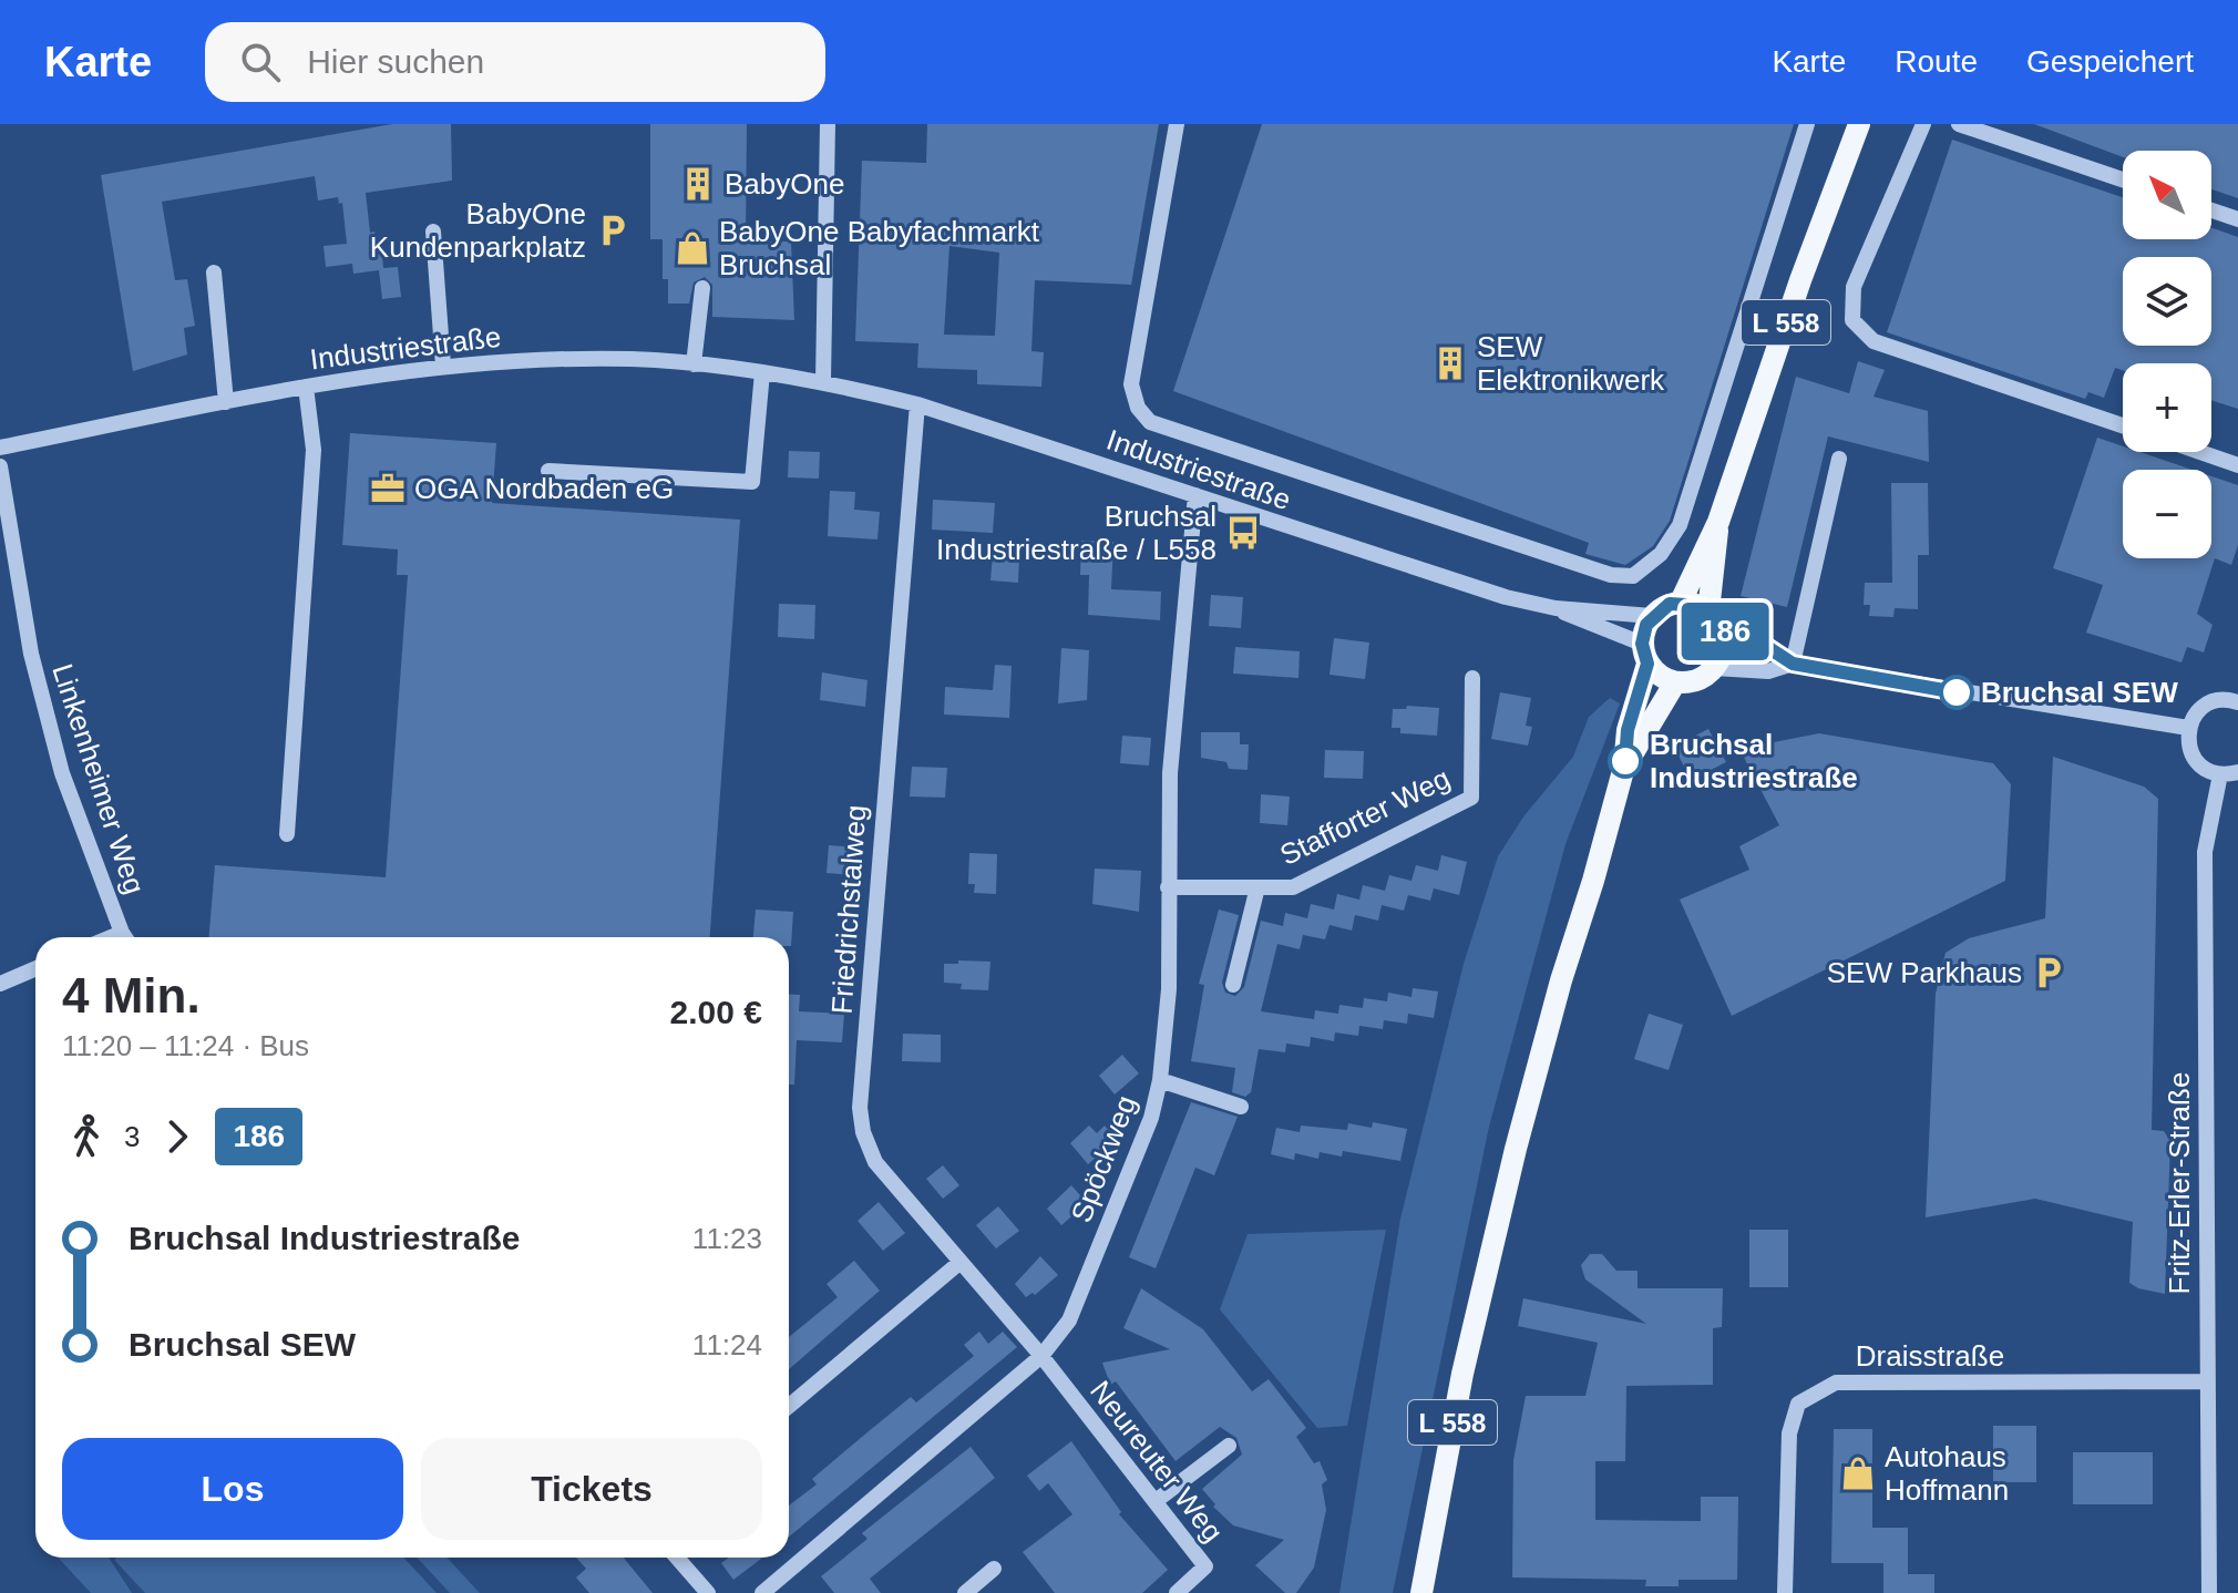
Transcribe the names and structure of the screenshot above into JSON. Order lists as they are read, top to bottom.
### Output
{
  "streets": {
    "main road": ["L 558"],
    "street": [
      "Industriestraße",
      "Linkenheimer Weg",
      "Stafforter Weg",
      "Friedrichstalweg",
      "Spöckweg",
      "Fritz-Erler-Straße",
      "Draisstraße",
      "Neureuter Weg"
    ]
  },
  "crossings": [
    ["L 558", "Industriestraße"],
    ["Industriestraße", "Friedrichstalweg"],
    ["Industriestraße", "Spöckweg"],
    ["Stafforter Weg", "Spöckweg"],
    ["Friedrichstalweg", "Spöckweg"],
    ["Friedrichstalweg", "Neureuter Weg"],
    ["Spöckweg", "Neureuter Weg"],
    ["Fritz-Erler-Straße", "Draisstraße"]
  ],
  "places": {
    "building": ["BabyOne", "SEW Elektronikwerk"],
    "parking": ["BabyOne Kundenparkplatz", "SEW Parkhaus"],
    "shop": ["BabyOne Babyfachmarkt Bruchsal", "Autohaus Hoffmann"],
    "office": ["OGA Nordbaden eG"],
    "bus stop": ["Bruchsal Industriestraße / L558"],
    "other": ["Bruchsal SEW", "Bruchsal Industriestraße"]
  },
  "lines": ["bus line 186"],
  "north": "top left",
  "page": {
    "header": "Karte",
    "search": "Hier suchen",
    "nav": ["Karte", "Route", "Gespeichert"],
    "on_map": "186",
    "map_buttons": ["+", "−"],
    "heading": ["4 Min.", "11:20 – 11:24 · Bus", "2.00 €"],
    "legs": ["3", "186"],
    "list": [
      {
        "name": "Bruchsal Industriestraße",
        "value": "11:23"
      },
      {
        "name": "Bruchsal SEW",
        "value": "11:24"
      }
    ],
    "buttons": ["Los", "Tickets"]
  }
}
